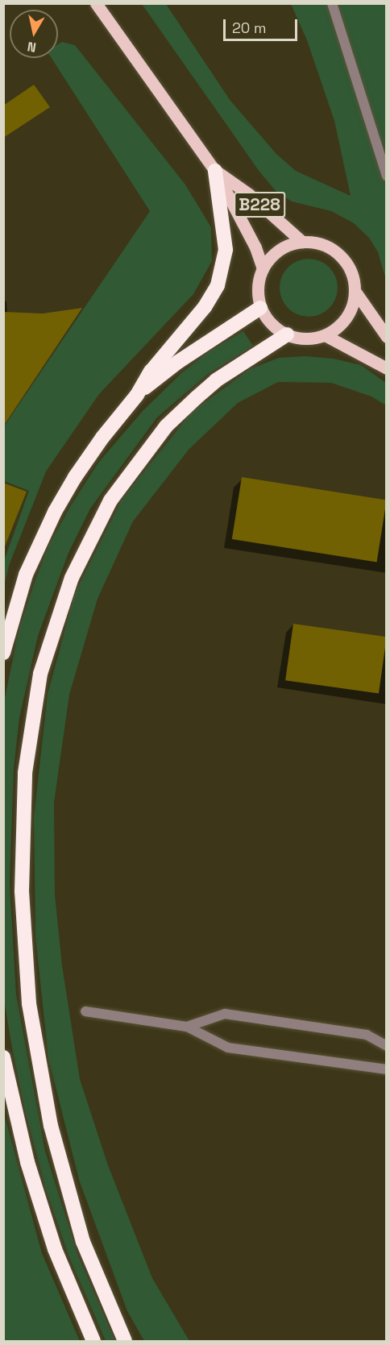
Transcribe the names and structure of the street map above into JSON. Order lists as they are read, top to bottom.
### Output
{
  "streets": {
    "main road": ["B228"]
  },
  "scale_bar": "20 m",
  "north": "bottom"
}
